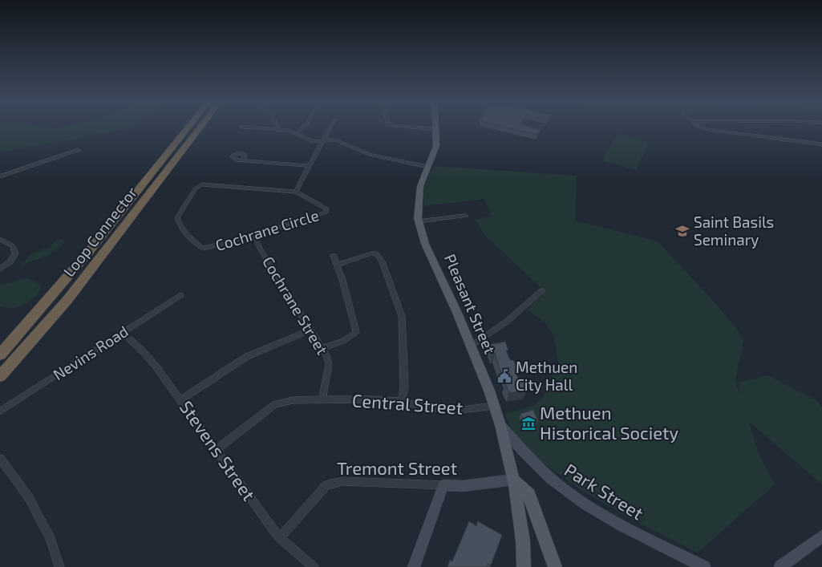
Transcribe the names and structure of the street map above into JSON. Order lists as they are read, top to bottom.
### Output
{
  "streets": {
    "highway": ["Loop Connector"],
    "main road": ["Pleasant Street", "Tremont Street", "Park Street"],
    "street": [
      "Cochrane Circle",
      "Cochrane Street",
      "Nevins Road",
      "Central Street",
      "Stevens Street"
    ]
  },
  "crossings": [
    ["Cochrane Circle", "Cochrane Street"],
    ["Pleasant Street", "Central Street"],
    ["Pleasant Street", "Tremont Street"],
    ["Pleasant Street", "Park Street"],
    ["Cochrane Street", "Central Street"],
    ["Nevins Road", "Stevens Street"],
    ["Central Street", "Stevens Street"],
    ["Stevens Street", "Tremont Street"]
  ],
  "places": {
    "school or university": ["Saint Basils Seminary"],
    "public building": ["Methuen City Hall"],
    "museum": ["Methuen Historical Society"]
  }
}
